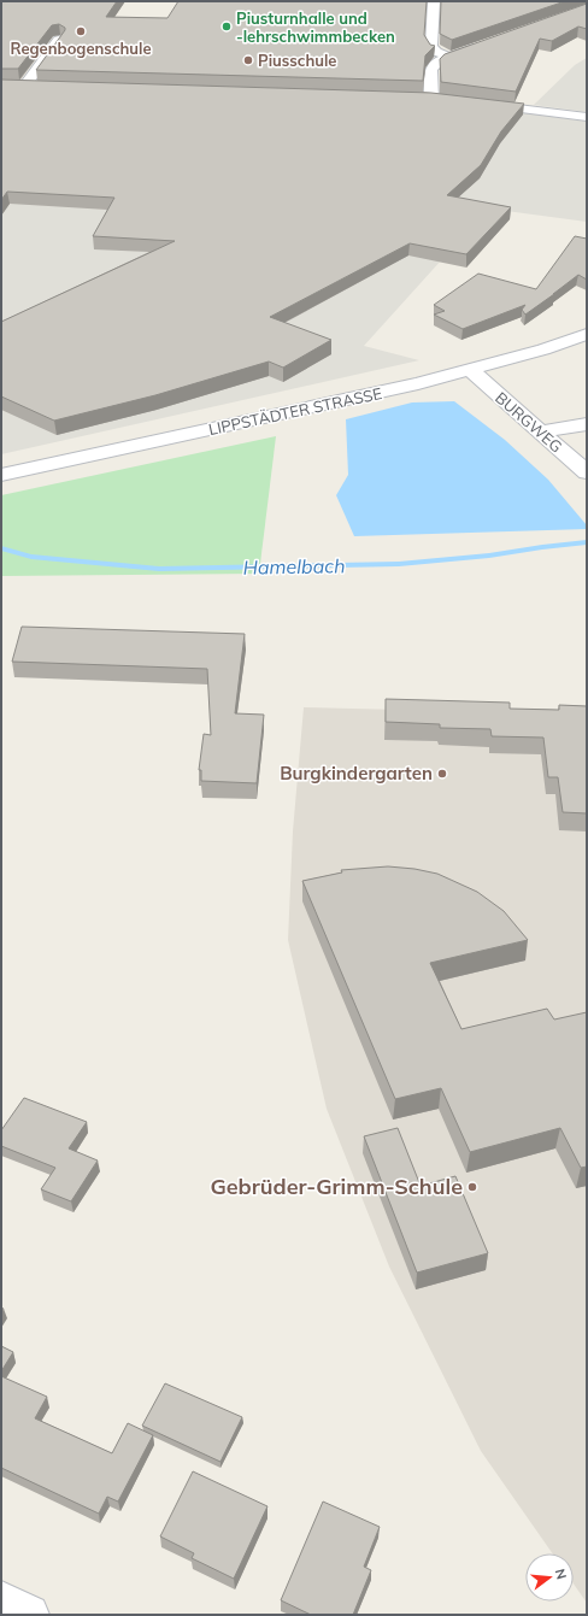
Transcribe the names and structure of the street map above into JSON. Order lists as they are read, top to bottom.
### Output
{
  "streets": {
    "street": ["LIPPSTÄDTER STRASSE", "BURGWEG"]
  },
  "crossings": [
    ["LIPPSTÄDTER STRASSE", "BURGWEG"]
  ],
  "water": ["Hamelbach"],
  "places": [
    "Piusturnhalle und -lehrschwimmbecken",
    "Regenbogenschule",
    "Piusschule",
    "Burgkindergarten",
    "Gebrüder-Grimm-Schule"
  ],
  "north": "right"
}
